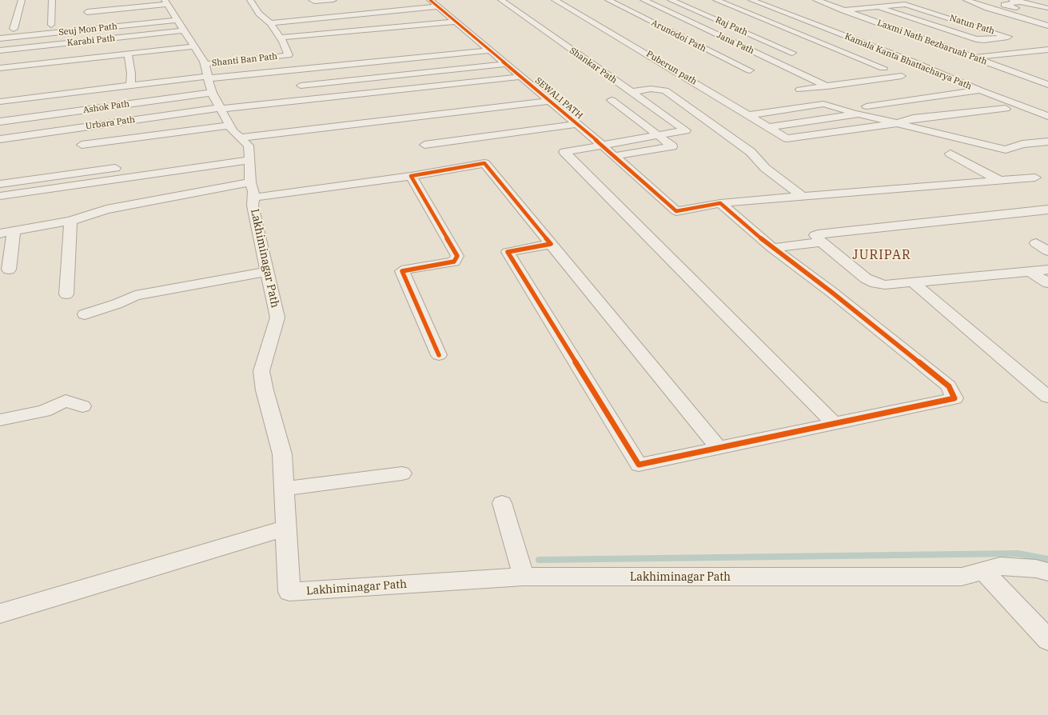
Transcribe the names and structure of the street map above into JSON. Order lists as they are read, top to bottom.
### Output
{
  "streets": {
    "street": [
      "Natun Path",
      "Raj Path",
      "Seuj Mon Path",
      "Arunodoi Path",
      "Karabi Path",
      "Laxmi Nath Bezbaruah Path",
      "Jana Path",
      "Shanti Ban Path",
      "Kamala Kanta Bhattacharya Path",
      "Shankar Path",
      "Puberun path",
      "SEWALI PATH",
      "Ashok Path",
      "Urbara Path",
      "Lakhiminagar Path"
    ]
  },
  "crossings": [
    ["Seuj Mon Path", "Karabi Path"],
    ["Seuj Mon Path", "Shanti Ban Path"],
    ["Seuj Mon Path", "Ashok Path"],
    ["Seuj Mon Path", "Urbara Path"],
    ["Seuj Mon Path", "Lakhiminagar Path"],
    ["Karabi Path", "Shanti Ban Path"],
    ["Karabi Path", "Ashok Path"],
    ["Karabi Path", "Urbara Path"],
    ["Karabi Path", "Lakhiminagar Path"],
    ["Shanti Ban Path", "Ashok Path"],
    ["Shanti Ban Path", "Urbara Path"],
    ["Shanti Ban Path", "Lakhiminagar Path"],
    ["Ashok Path", "Urbara Path"],
    ["Ashok Path", "Lakhiminagar Path"],
    ["Urbara Path", "Lakhiminagar Path"]
  ],
  "districts": ["JURIPAR"]
}
